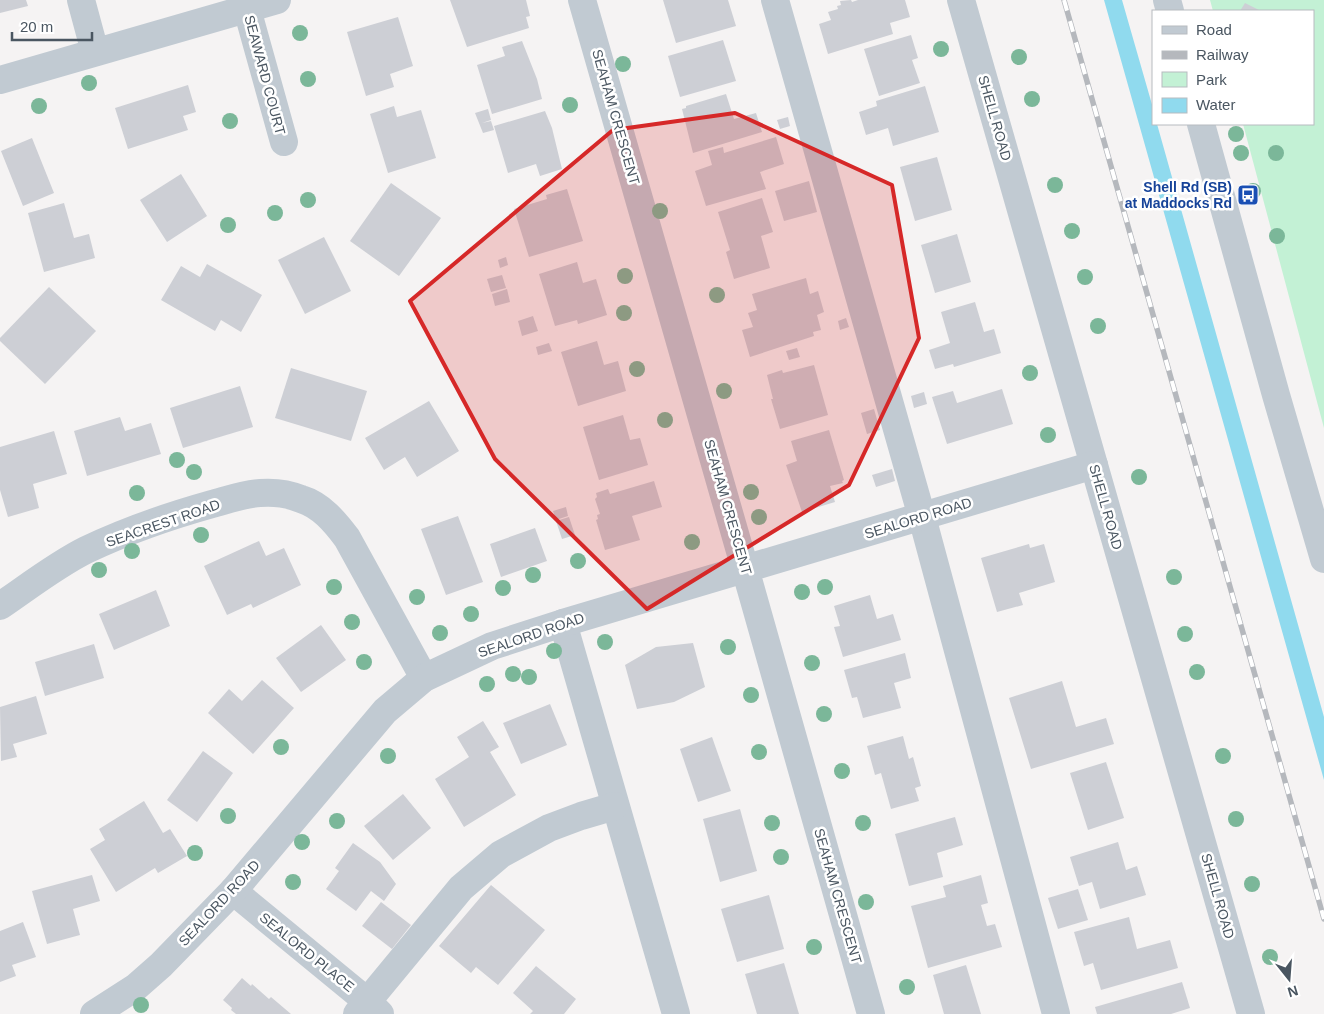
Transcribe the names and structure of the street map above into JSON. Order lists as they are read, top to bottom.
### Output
{
  "streets": {
    "street": [
      "SEAWARD COURT",
      "SEAHAM CRESCENT",
      "SHELL ROAD",
      "SEALORD ROAD",
      "SEACREST ROAD",
      "SEALORD PLACE"
    ]
  },
  "crossings": [
    ["SEAHAM CRESCENT", "SEALORD ROAD"],
    ["SHELL ROAD", "SEALORD ROAD"],
    ["SEALORD ROAD", "SEACREST ROAD"],
    ["SEALORD ROAD", "SEALORD PLACE"]
  ],
  "places": {
    "bus stop": ["Shell Rd (SB) at Maddocks Rd"]
  },
  "legend": [
    "Road",
    "Railway",
    "Park",
    "Water"
  ],
  "scale_bar": "20 m",
  "north": "bottom"
}
